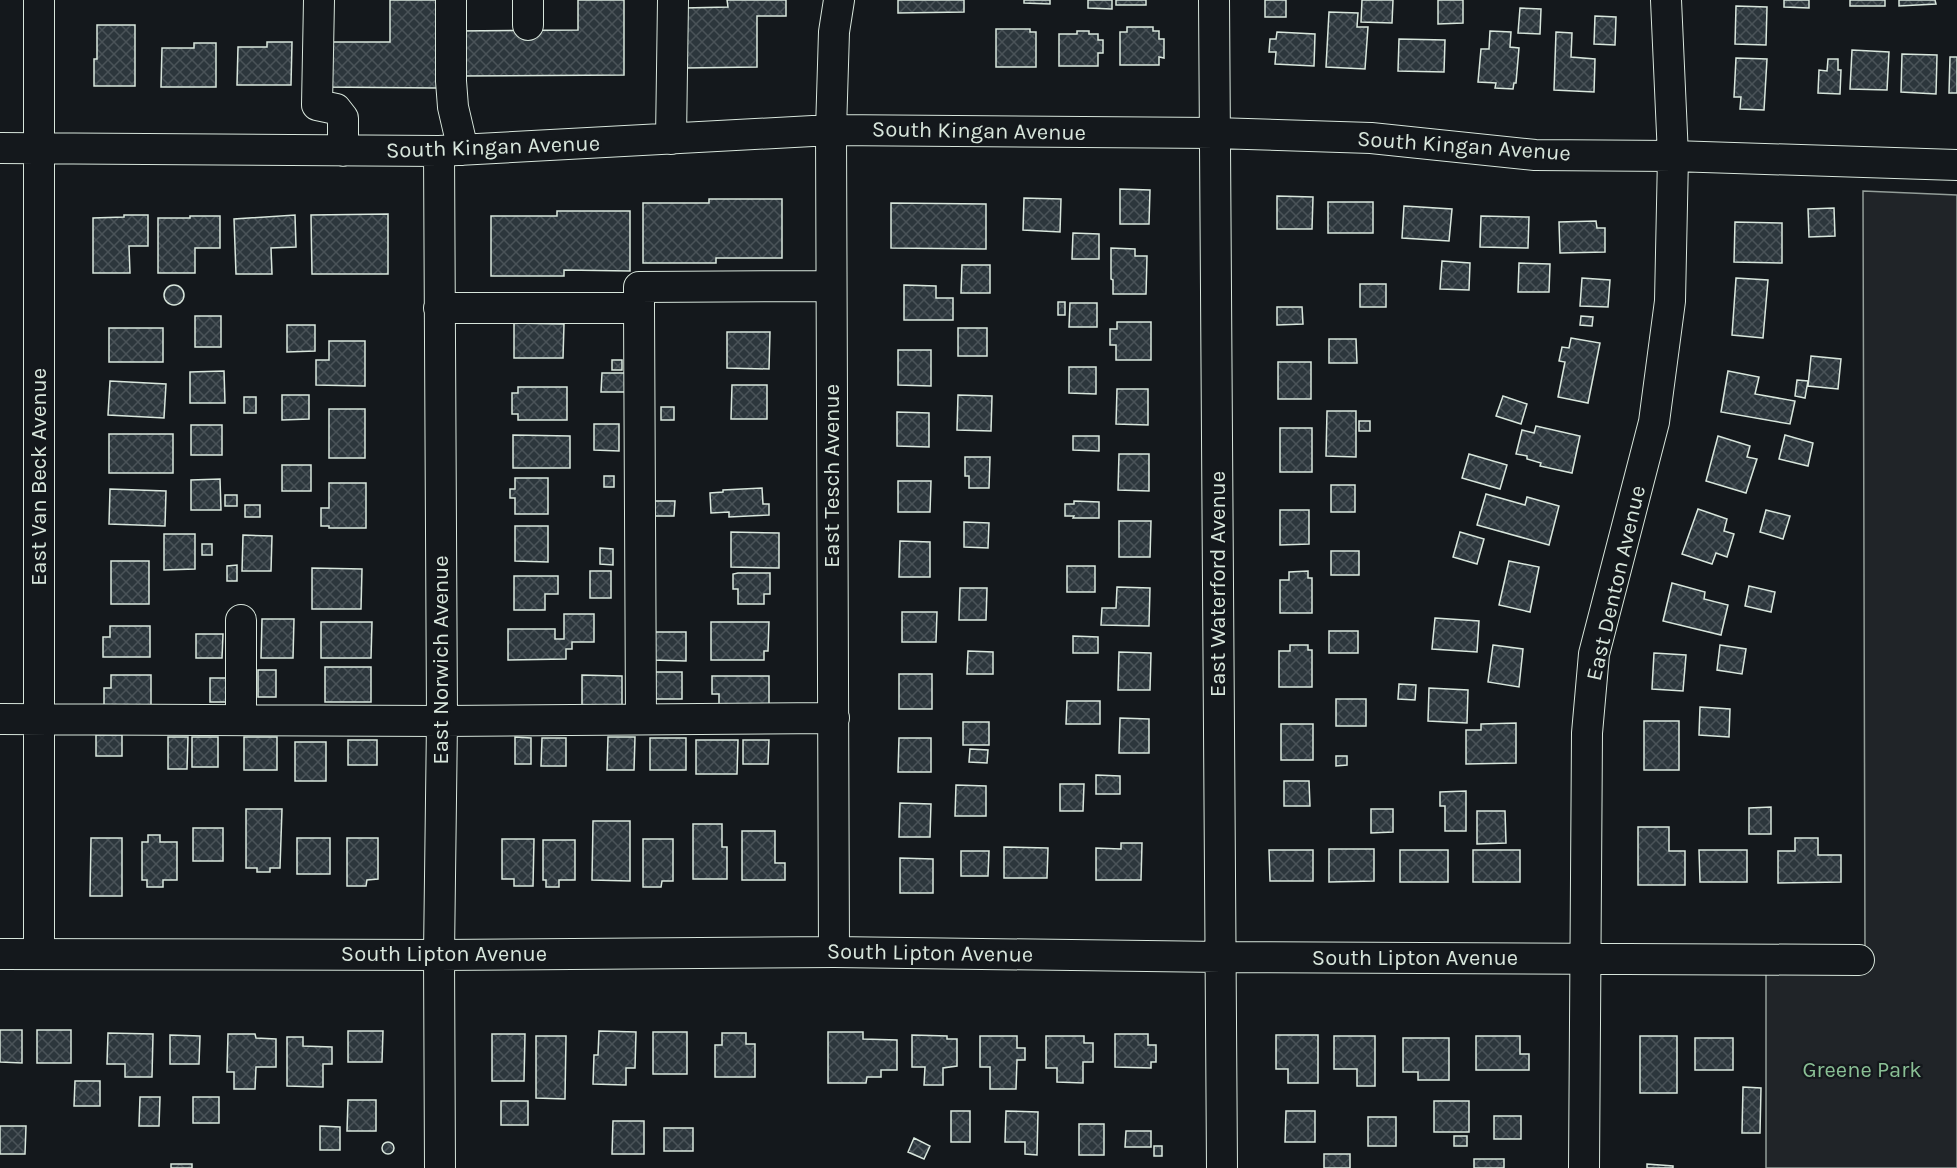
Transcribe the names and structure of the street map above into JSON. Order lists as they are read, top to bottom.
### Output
{
  "streets": {
    "street": [
      "South Kingan Avenue",
      "East Tesch Avenue",
      "East Van Beck Avenue",
      "East Denton Avenue",
      "East Waterford Avenue",
      "East Norwich Avenue",
      "South Lipton Avenue"
    ]
  },
  "crossings": [
    ["South Kingan Avenue", "East Tesch Avenue"],
    ["South Kingan Avenue", "East Van Beck Avenue"],
    ["South Kingan Avenue", "East Denton Avenue"],
    ["South Kingan Avenue", "East Waterford Avenue"],
    ["South Kingan Avenue", "East Norwich Avenue"],
    ["East Tesch Avenue", "South Lipton Avenue"],
    ["East Van Beck Avenue", "South Lipton Avenue"],
    ["East Denton Avenue", "South Lipton Avenue"],
    ["East Waterford Avenue", "South Lipton Avenue"],
    ["East Norwich Avenue", "South Lipton Avenue"]
  ],
  "parks": ["Greene Park"]
}
